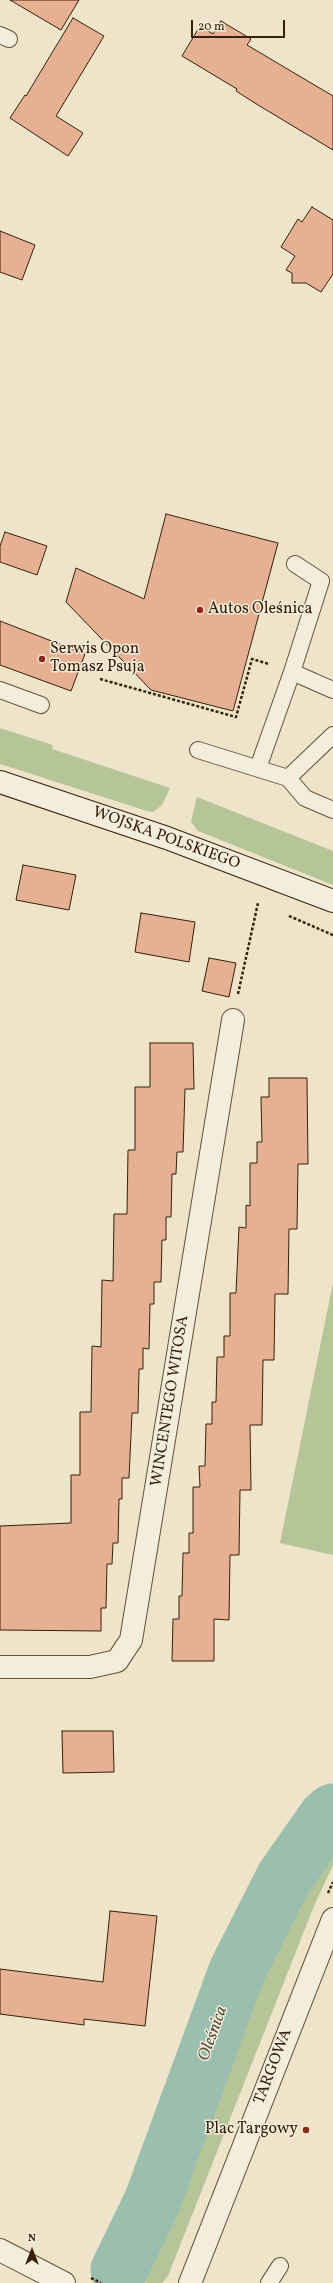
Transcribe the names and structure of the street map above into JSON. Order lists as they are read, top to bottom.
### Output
{
  "streets": {
    "street": ["WOJSKA POLSKIEGO", "WINCENTEGO WITOSA", "TARGOWA"]
  },
  "water": ["Oleśnica"],
  "places": ["Autos Oleśnica", "Serwis Opon Tomasz Psuja", "Plac Targowy"],
  "scale_bar": "20 m",
  "north": "top"
}
